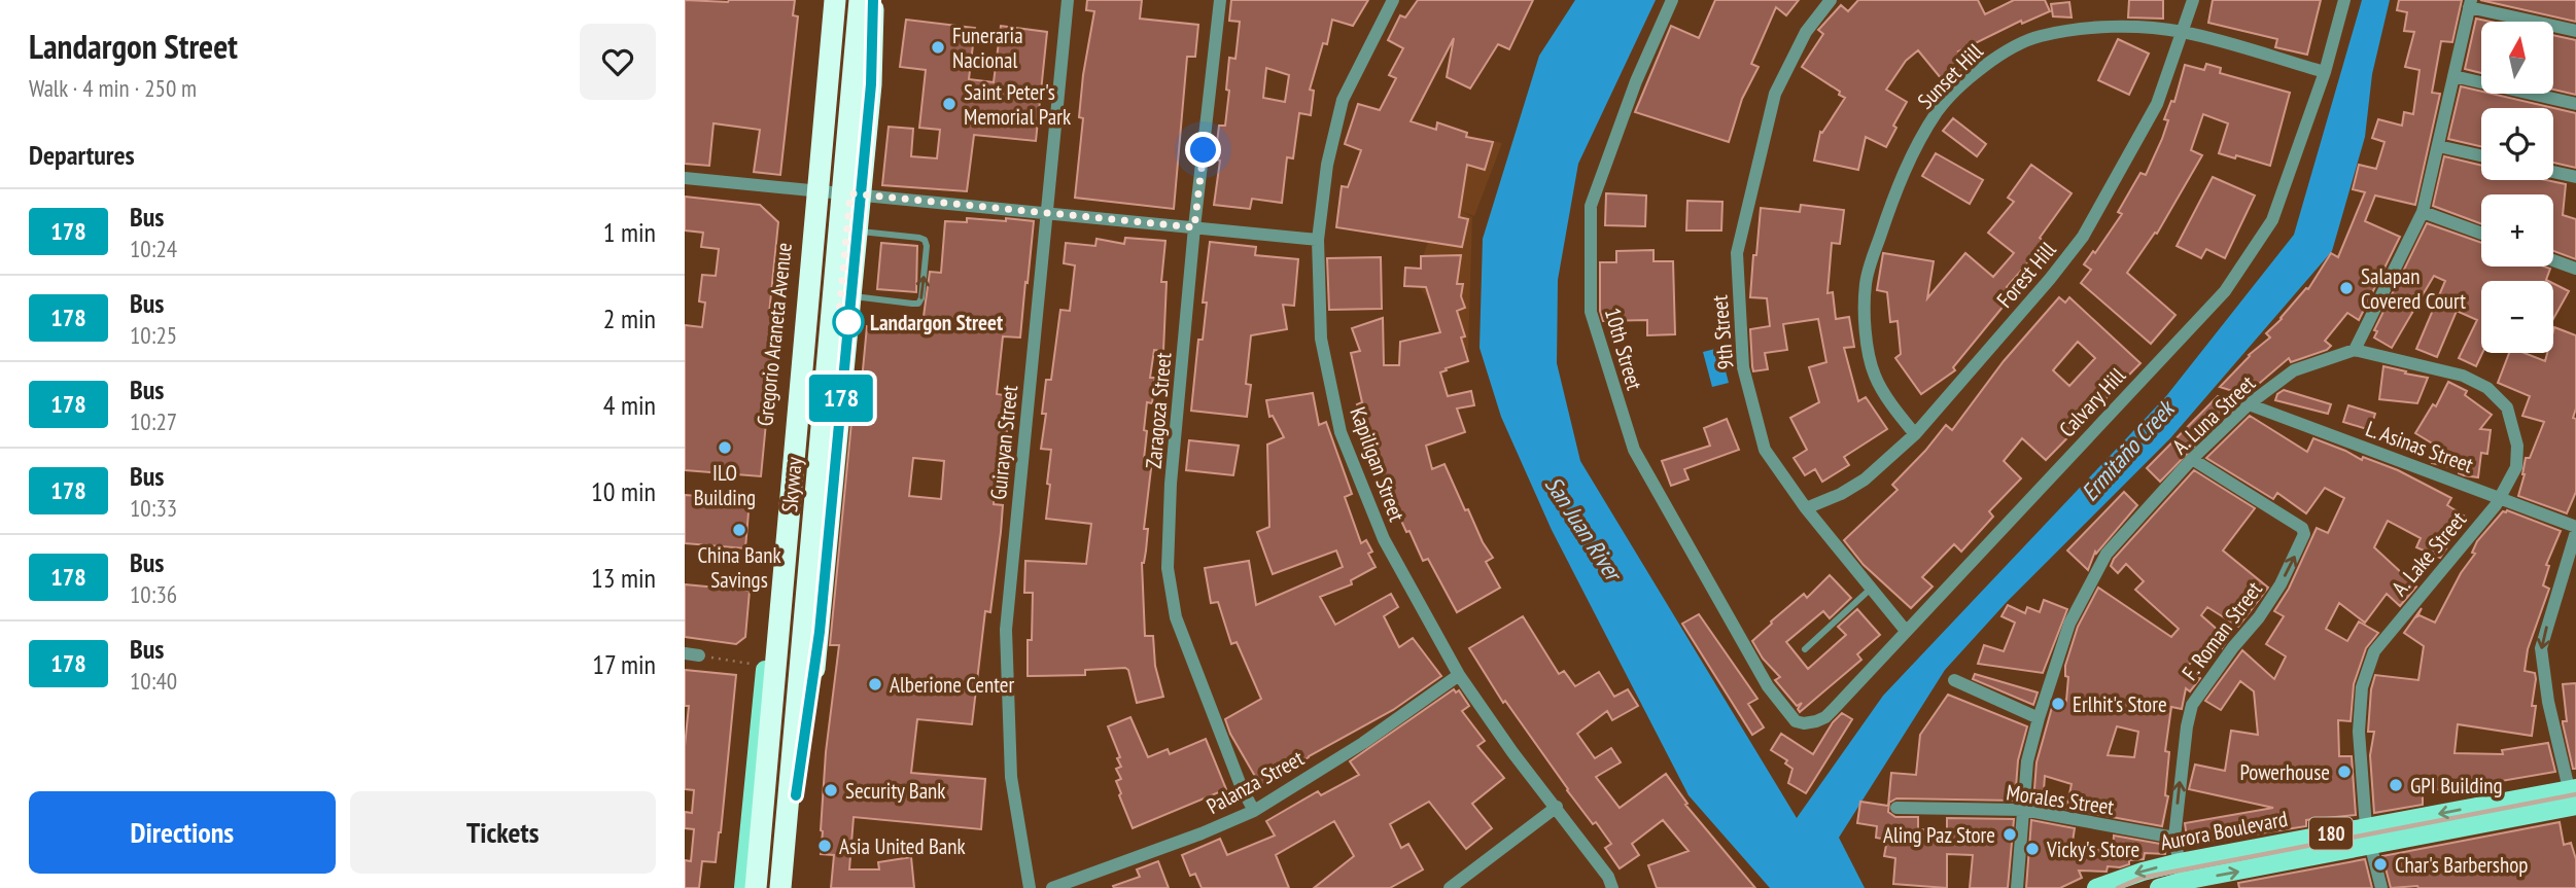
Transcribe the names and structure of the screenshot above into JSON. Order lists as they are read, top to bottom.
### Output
{
  "streets": {
    "highway": ["Skyway"],
    "main road": ["Gregorio Araneta Avenue", "Aurora Boulevard", "180"],
    "street": [
      "Sunset Hill",
      "Forest Hill",
      "9th Street",
      "10th Street",
      "Calvary Hill",
      "Zaragoza Street",
      "A. Luna Street",
      "Guirayan Street",
      "L. Asinas Street",
      "Kapiligan Street",
      "A. Lake Street",
      "F. Roman Street",
      "Palanza Street",
      "Morales Street"
    ]
  },
  "crossings": [
    ["Sunset Hill", "Forest Hill"],
    ["Sunset Hill", "Calvary Hill"],
    ["Forest Hill", "9th Street"],
    ["9th Street", "Calvary Hill"],
    ["10th Street", "Calvary Hill"],
    ["Zaragoza Street", "Palanza Street"],
    ["A. Luna Street", "L. Asinas Street"],
    ["A. Luna Street", "A. Lake Street"],
    ["A. Luna Street", "F. Roman Street"],
    ["A. Luna Street", "Morales Street"],
    ["L. Asinas Street", "A. Lake Street"],
    ["Kapiligan Street", "Palanza Street"],
    ["A. Lake Street", "Aurora Boulevard"],
    ["F. Roman Street", "Morales Street"],
    ["F. Roman Street", "Aurora Boulevard"]
  ],
  "water": ["Ermitaño Creek", "San Juan River"],
  "places": [
    "Funeraria Nacional",
    "Saint Peter's Memorial Park",
    "Salapan Covered Court",
    "Landargon Street",
    "ILO Building",
    "China Bank Savings",
    "Alberione Center",
    "Erlhit's Store",
    "Powerhouse",
    "GPI Building",
    "Security Bank",
    "Aling Paz Store",
    "Asia United Bank",
    "Vicky's Store",
    "Char's Barbershop"
  ],
  "lines": ["bus line 178"],
  "north": "top",
  "page": {
    "heading": [
      ["Landargon Street", "Walk · 4 min · 250 m"],
      "Departures"
    ],
    "on_map": "178",
    "map_buttons": ["+", "−"],
    "list": [
      {
        "mark": "178",
        "name": "Bus",
        "note": "10:24",
        "value": "1 min"
      },
      {
        "mark": "178",
        "name": "Bus",
        "note": "10:25",
        "value": "2 min"
      },
      {
        "mark": "178",
        "name": "Bus",
        "note": "10:27",
        "value": "4 min"
      },
      {
        "mark": "178",
        "name": "Bus",
        "note": "10:33",
        "value": "10 min"
      },
      {
        "mark": "178",
        "name": "Bus",
        "note": "10:36",
        "value": "13 min"
      },
      {
        "mark": "178",
        "name": "Bus",
        "note": "10:40",
        "value": "17 min"
      }
    ],
    "buttons": ["Directions", "Tickets"]
  }
}
